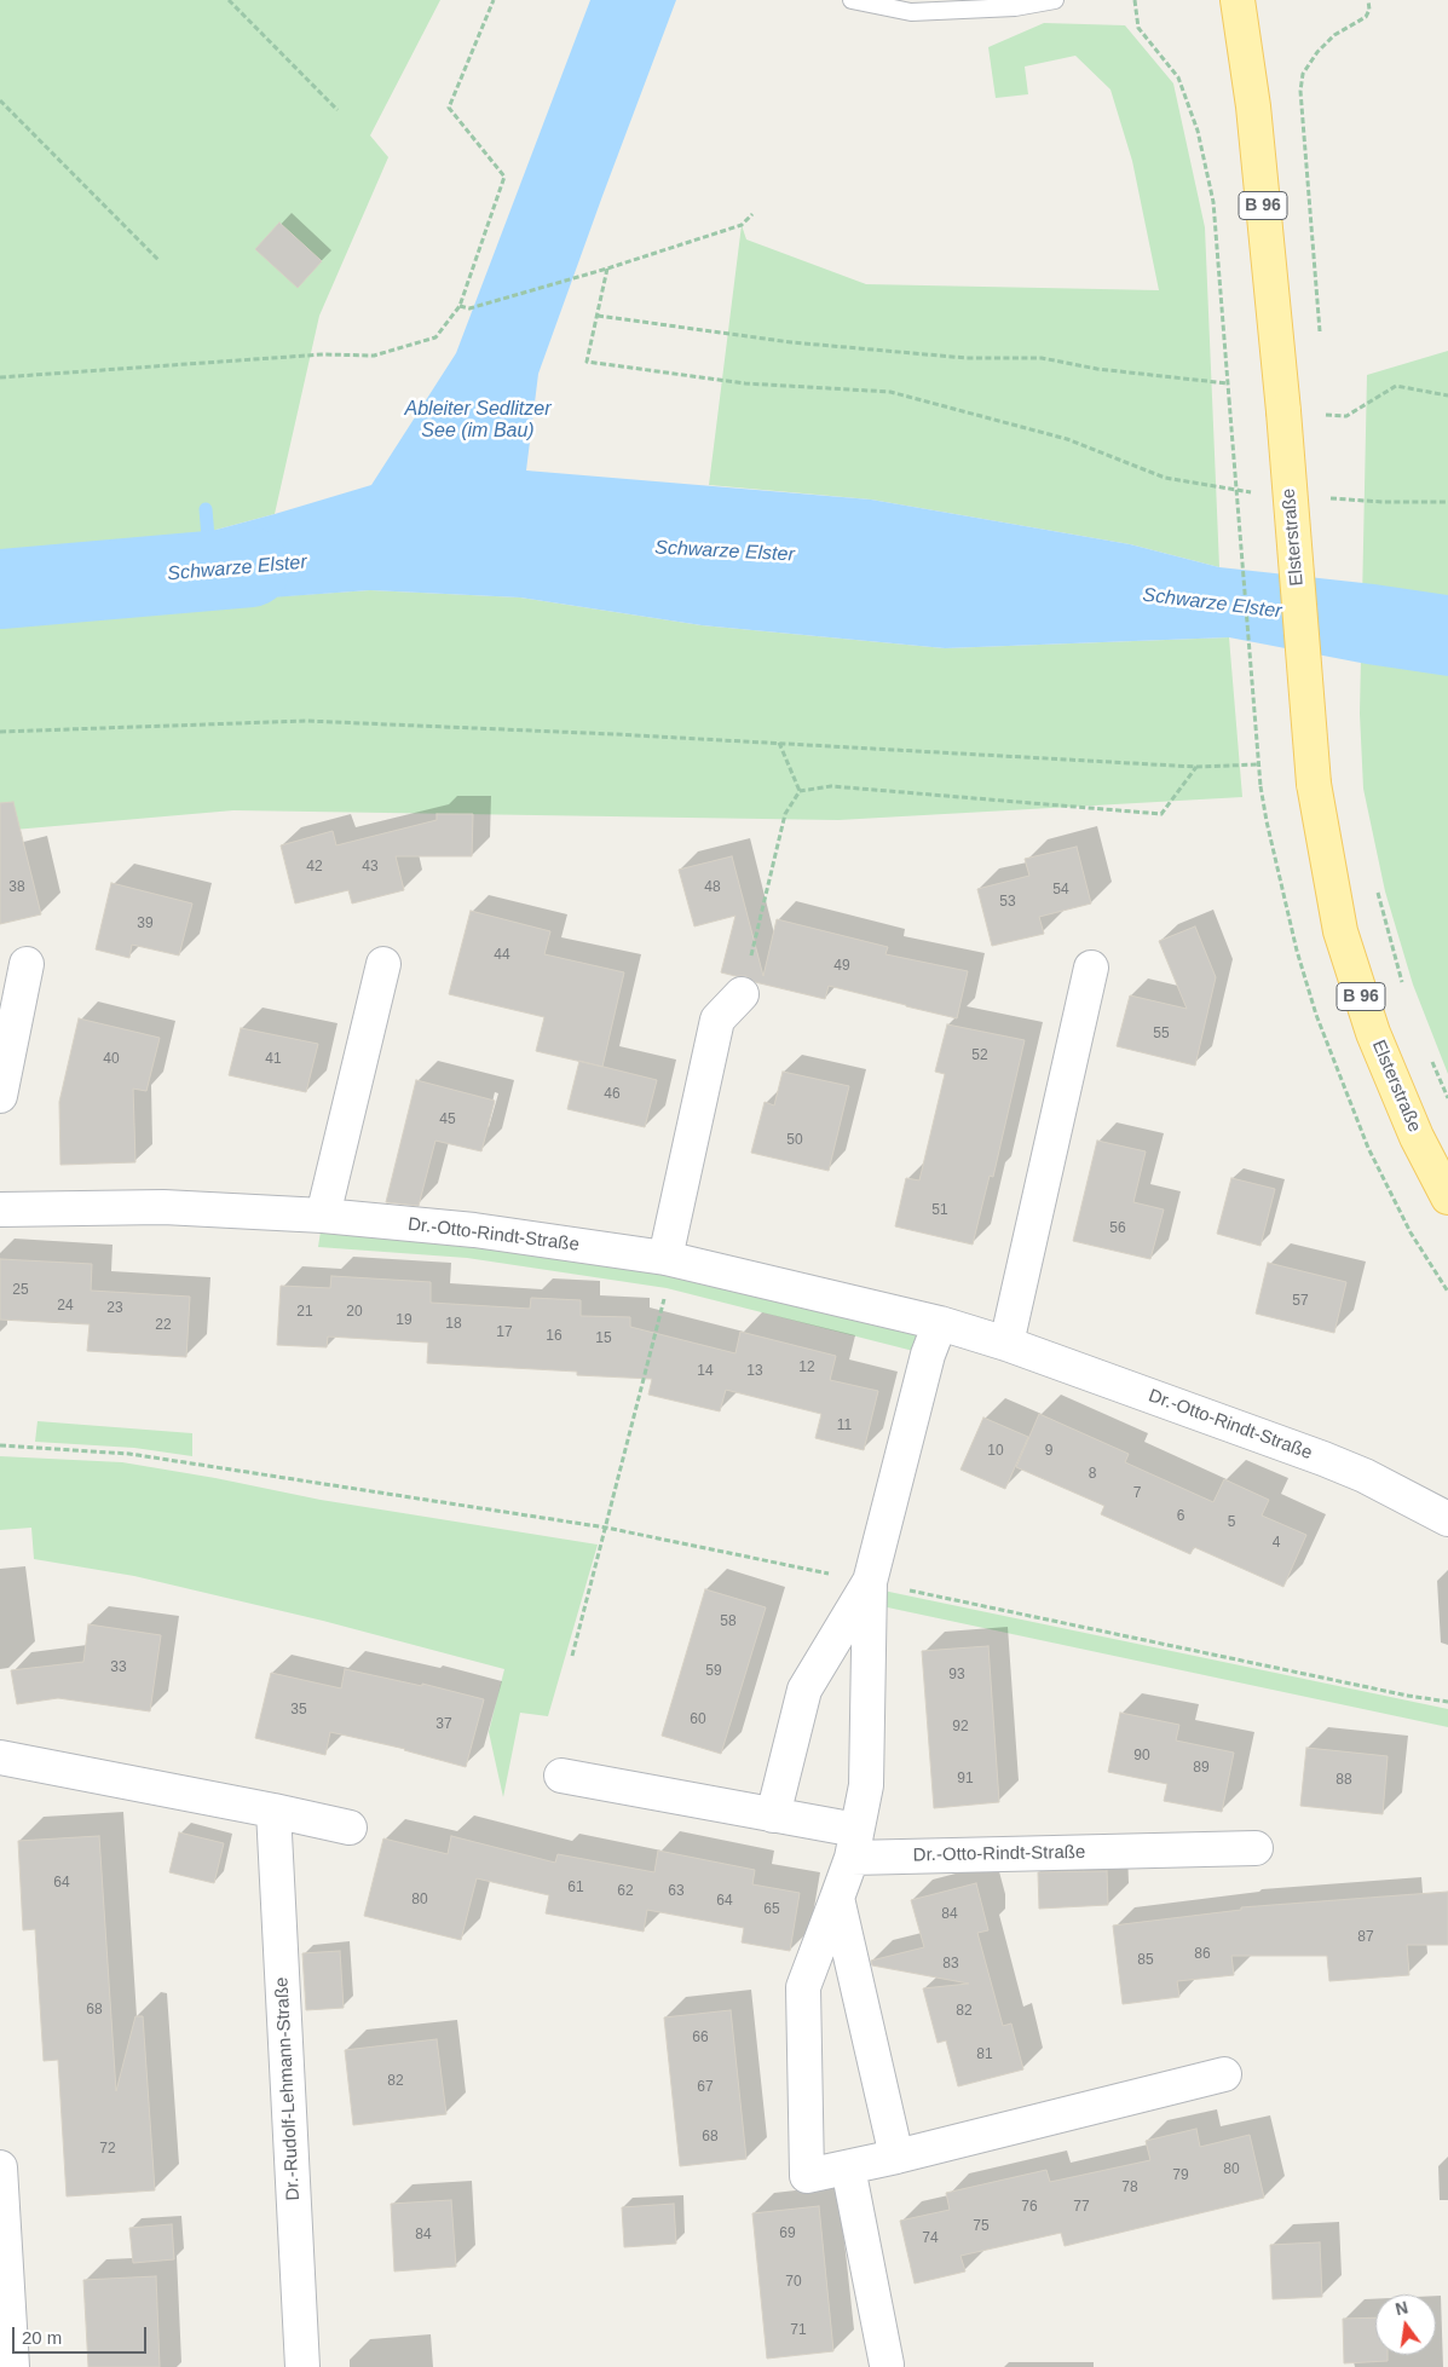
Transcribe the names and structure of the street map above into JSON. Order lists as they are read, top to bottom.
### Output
{
  "streets": {
    "main road": ["B 96", "Elsterstraße"],
    "street": ["Dr.-Otto-Rindt-Straße", "Dr.-Rudolf-Lehmann-Straße"]
  },
  "water": ["Ableiter Sedlitzer See (im Bau)", "Schwarze Elster"],
  "house_numbers": [
    "42",
    "43",
    "38",
    "48",
    "54",
    "53",
    "39",
    "44",
    "49",
    "55",
    "52",
    "40",
    "41",
    "46",
    "45",
    "50",
    "51",
    "56",
    "25",
    "57",
    "24",
    "23",
    "21",
    "20",
    "19",
    "18",
    "22",
    "17",
    "16",
    "15",
    "12",
    "14",
    "13",
    "11",
    "10",
    "9",
    "8",
    "7",
    "6",
    "5",
    "4",
    "58",
    "33",
    "59",
    "93",
    "35",
    "60",
    "37",
    "92",
    "90",
    "89",
    "91",
    "88",
    "64",
    "61",
    "62",
    "63",
    "80",
    "64",
    "65",
    "84",
    "87",
    "86",
    "85",
    "83",
    "68",
    "82",
    "66",
    "81",
    "82",
    "67",
    "68",
    "72",
    "80",
    "79",
    "78",
    "76",
    "77",
    "75",
    "69",
    "84",
    "74",
    "70",
    "71"
  ],
  "scale_bar": "20 m",
  "north": "top"
}
